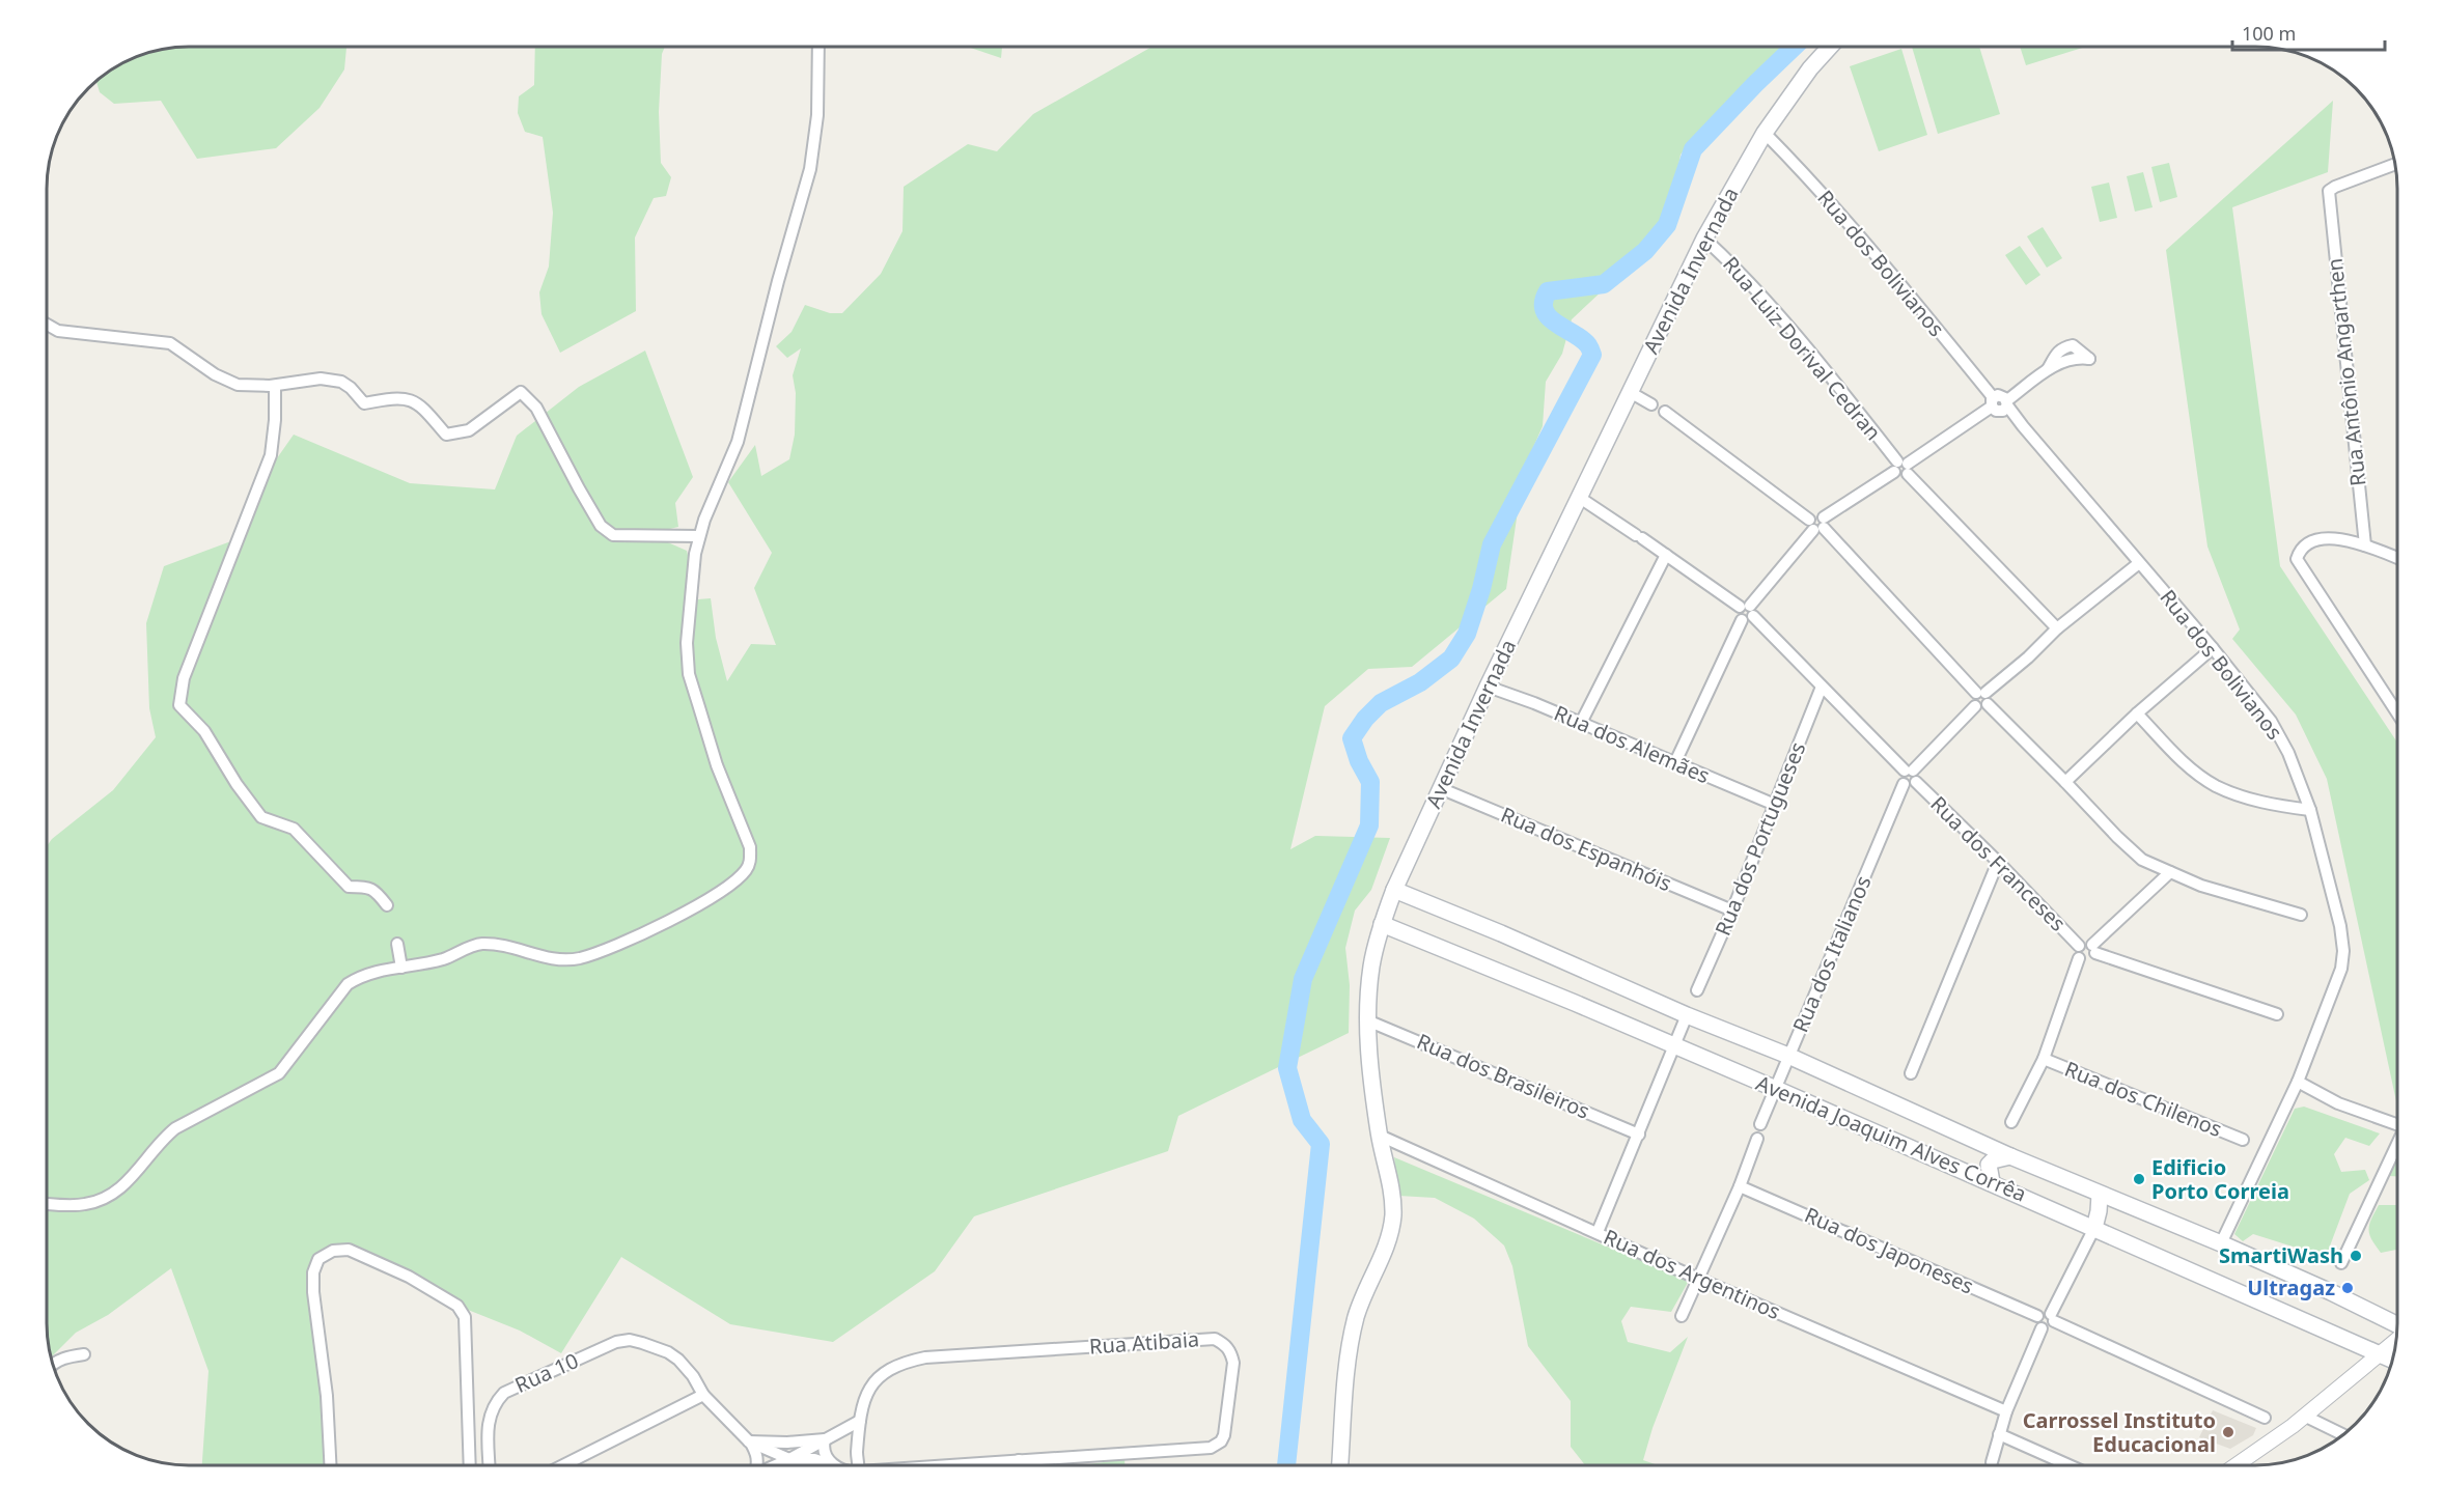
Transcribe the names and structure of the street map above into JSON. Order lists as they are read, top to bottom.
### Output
{
  "streets": {
    "main road": ["Avenida Invernada", "Avenida Joaquim Alves Corrêa"],
    "street": [
      "Rua dos Bolivianos",
      "Rua Luiz Dorival Cedran",
      "Rua Antônio Angarthen",
      "Rua dos Alemães",
      "Rua dos Portugueses",
      "Rua dos Espanhóis",
      "Rua dos Franceses",
      "Rua dos Italianos",
      "Rua dos Brasileiros",
      "Rua dos Chilenos",
      "Rua dos Japoneses",
      "Rua dos Argentinos",
      "Rua Atibaia",
      "Rua 10"
    ]
  },
  "crossings": [
    ["Rua dos Bolivianos", "Avenida Invernada"],
    ["Rua dos Bolivianos", "Avenida Joaquim Alves Corrêa"],
    ["Avenida Invernada", "Rua Luiz Dorival Cedran"],
    ["Avenida Invernada", "Rua dos Alemães"],
    ["Avenida Invernada", "Rua dos Espanhóis"],
    ["Avenida Invernada", "Rua dos Brasileiros"],
    ["Avenida Invernada", "Avenida Joaquim Alves Corrêa"],
    ["Avenida Invernada", "Rua dos Argentinos"],
    ["Rua dos Alemães", "Rua dos Portugueses"],
    ["Rua dos Portugueses", "Rua dos Espanhóis"],
    ["Rua dos Franceses", "Rua dos Italianos"],
    ["Rua dos Italianos", "Avenida Joaquim Alves Corrêa"]
  ],
  "places": [
    "Edificio Porto Correia",
    "SmartiWash",
    "Ultragaz",
    "Carrossel Instituto Educacional"
  ],
  "scale_bar": "100 m"
}
